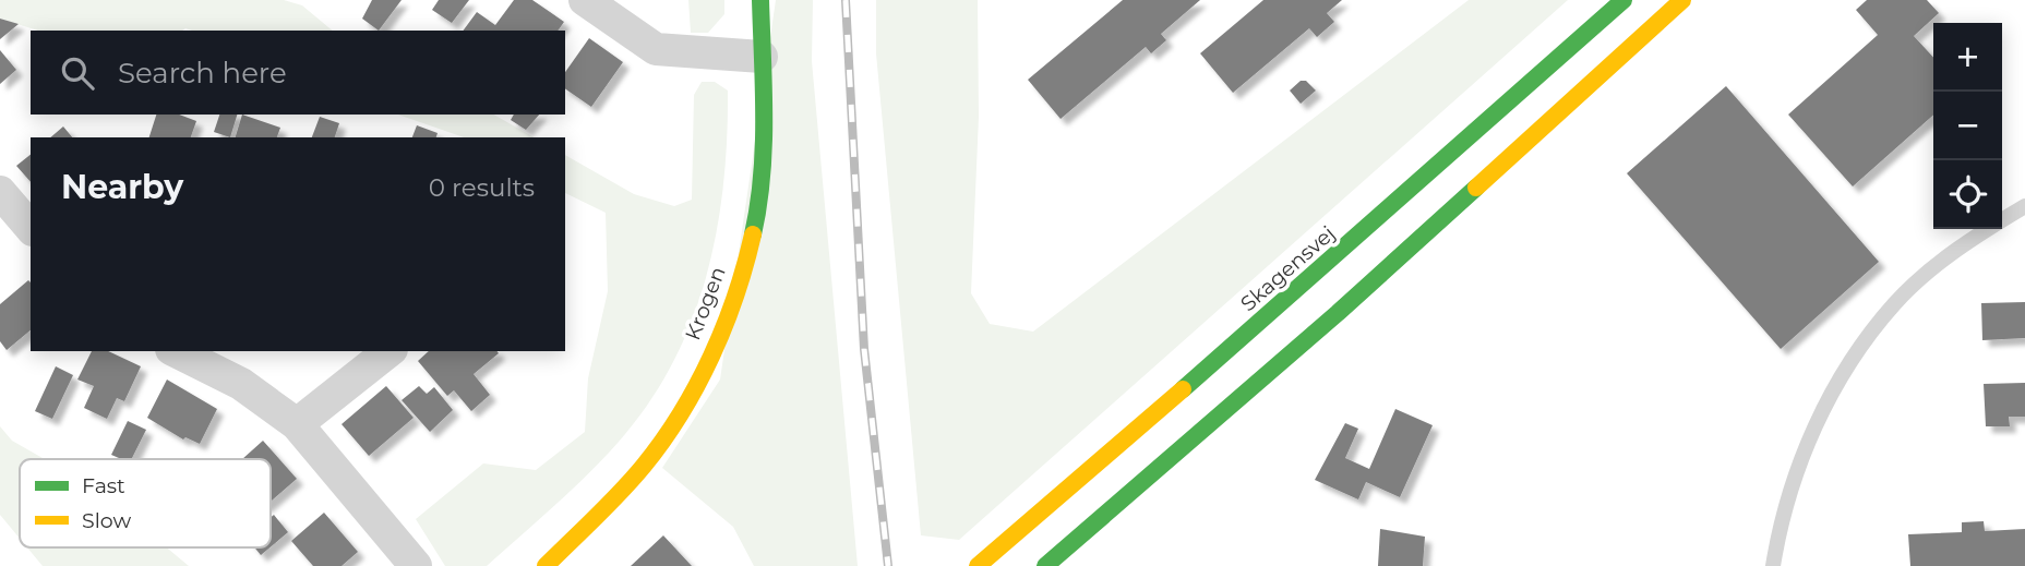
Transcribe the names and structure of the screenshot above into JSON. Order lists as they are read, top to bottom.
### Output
{
  "streets": {
    "main road": ["Skagensvej", "Krogen"]
  },
  "legend": ["Fast", "Slow"],
  "page": {
    "map_buttons": ["+", "−"],
    "search": "Search here",
    "heading": ["Nearby", "0 results"]
  }
}
